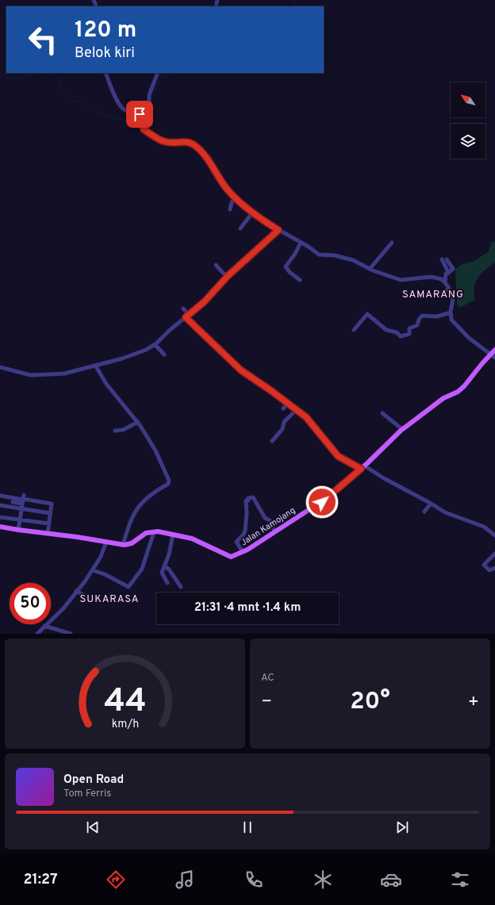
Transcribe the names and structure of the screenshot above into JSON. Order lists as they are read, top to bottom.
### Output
{
  "streets": {
    "main road": ["Jalan Kamojang"]
  },
  "districts": ["SAMARANG", "SUKARASA"],
  "north": "top left",
  "page": {
    "turn": ["120 m", "Belok kiri"],
    "limit": "50",
    "trip": "21:31 · 4 mnt · 1.4 km",
    "tile": "AC",
    "heat": ["−", "20°", "+"],
    "song": ["Open Road", "Tom Ferris"],
    "tabs": "21:27",
    "gauge": ["44", "km/h"]
  }
}
